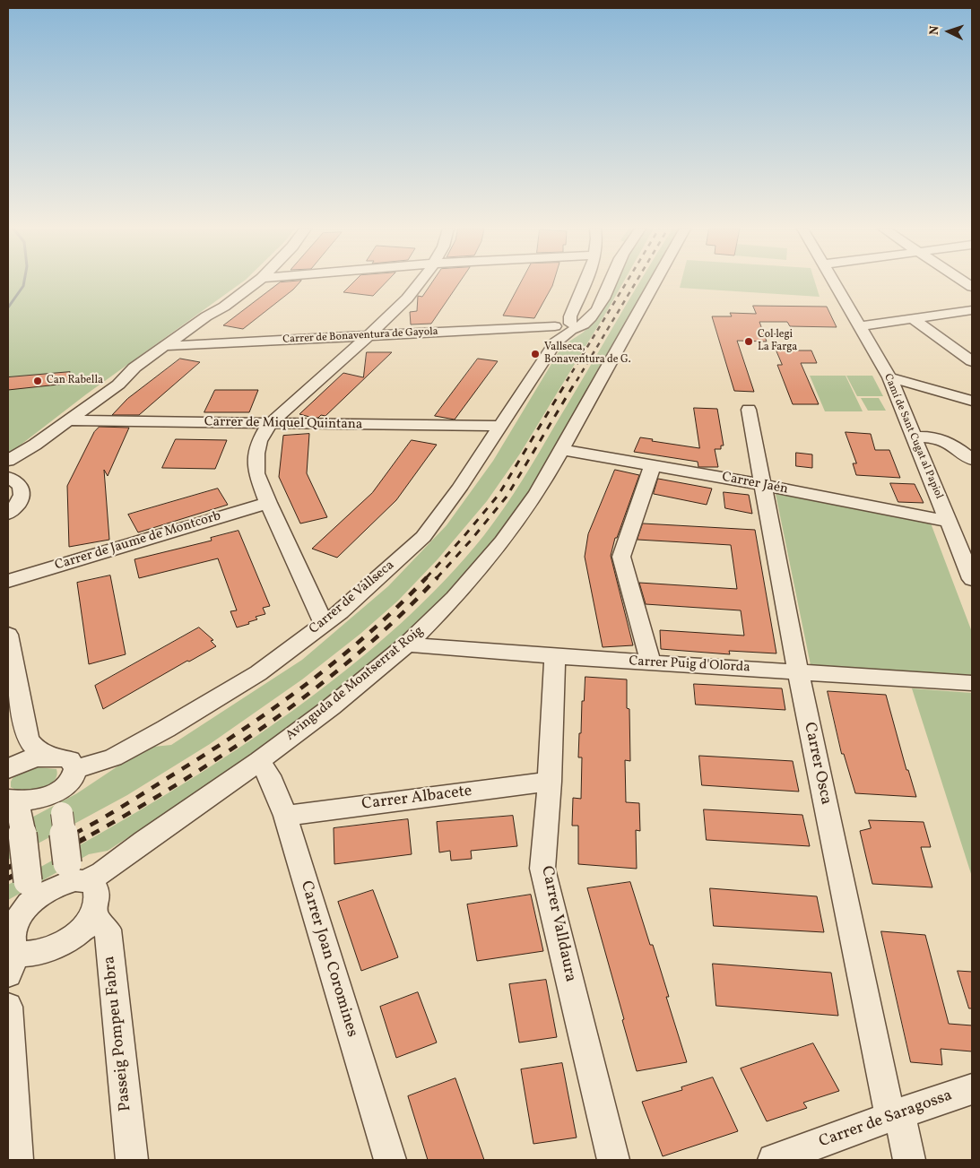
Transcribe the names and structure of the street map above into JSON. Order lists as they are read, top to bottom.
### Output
{
  "streets": {
    "street": [
      "Carrer de Bonaventura de Gayola",
      "Carrer de Miquel Quintana",
      "Camí de Sant Cugat al Papiol",
      "Carrer Jaén",
      "Carrer de Jaume de Montcorb",
      "Carrer de Vallseca",
      "Carrer Puig d'Olorda",
      "Avinguda de Montserrat Roig",
      "Carrer Osca",
      "Carrer Albacete",
      "Carrer Valldaura",
      "Carrer Joan Coromines",
      "Passeig Pompeu Fabra",
      "Carrer de Saragossa"
    ]
  },
  "crossings": [
    ["Carrer de Bonaventura de Gayola", "Carrer de Vallseca"],
    ["Carrer de Miquel Quintana", "Carrer de Vallseca"],
    ["Camí de Sant Cugat al Papiol", "Carrer Jaén"],
    ["Carrer Jaén", "Avinguda de Montserrat Roig"],
    ["Carrer Jaén", "Carrer Osca"],
    ["Carrer Puig d'Olorda", "Avinguda de Montserrat Roig"],
    ["Carrer Puig d'Olorda", "Carrer Osca"],
    ["Carrer Puig d'Olorda", "Carrer Valldaura"],
    ["Avinguda de Montserrat Roig", "Carrer Joan Coromines"],
    ["Avinguda de Montserrat Roig", "Passeig Pompeu Fabra"],
    ["Carrer Osca", "Carrer de Saragossa"],
    ["Carrer Albacete", "Carrer Valldaura"],
    ["Carrer Albacete", "Carrer Joan Coromines"]
  ],
  "places": ["Col·legi La Farga", "Vallseca, Bonaventura de G.", "Can Rabella"],
  "north": "left"
}
